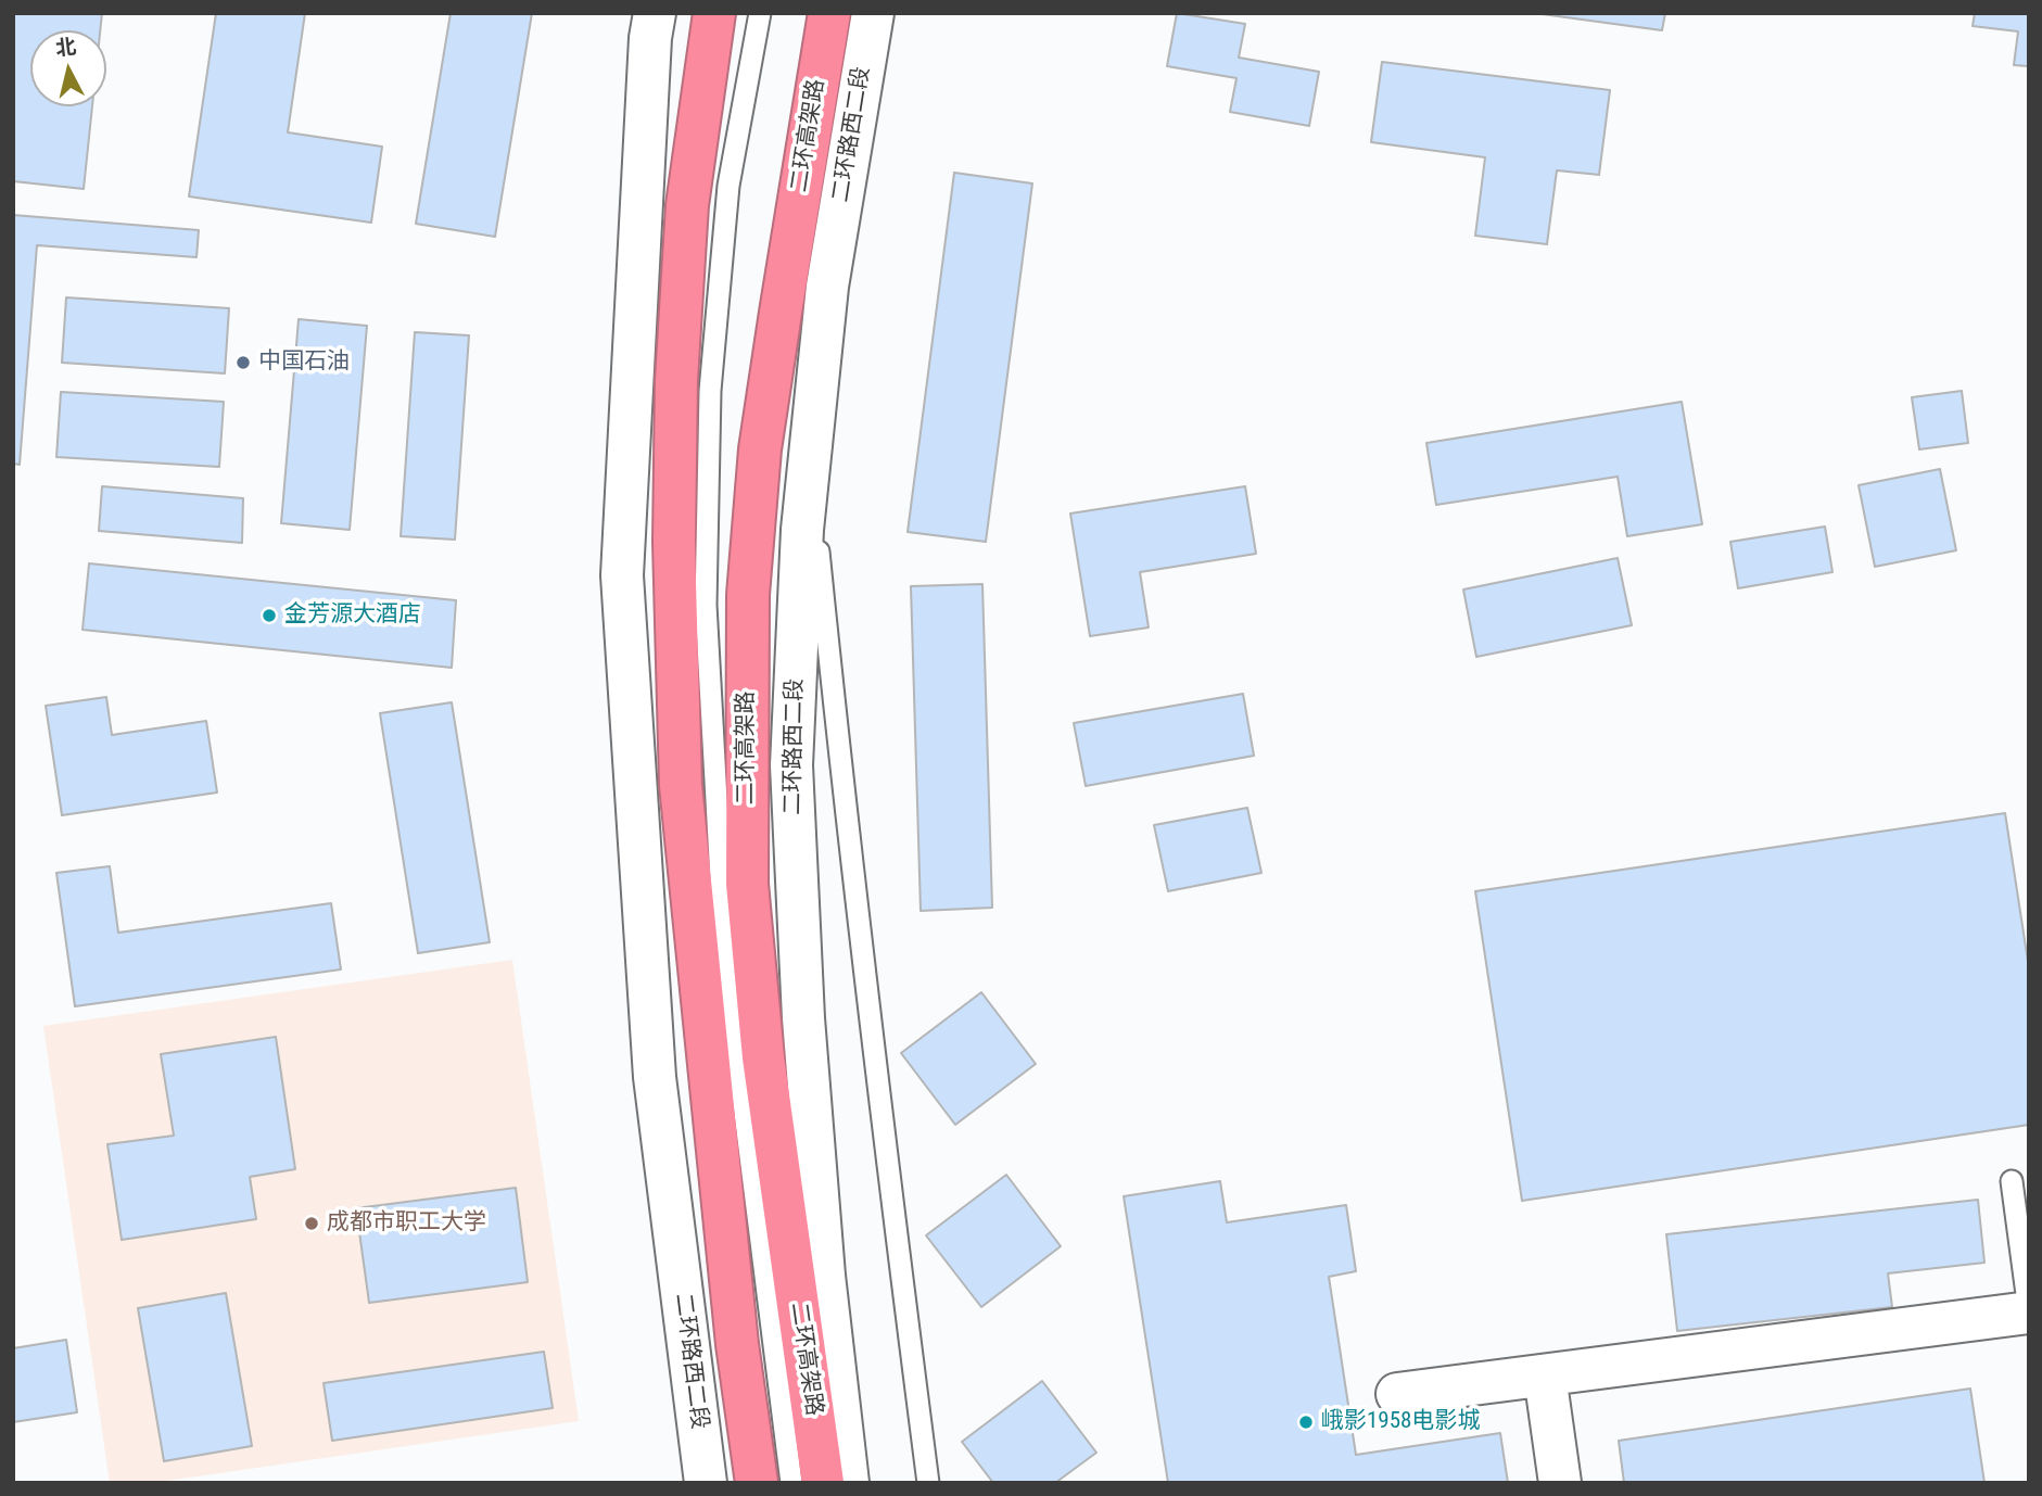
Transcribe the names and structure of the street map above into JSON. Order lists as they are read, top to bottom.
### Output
{
  "streets": {
    "highway": ["二环高架路"],
    "main road": ["二环路西二段"]
  },
  "places": [
    "中国石油",
    "金芳源大酒店",
    "成都市职工大学",
    "峨影1958电影城"
  ],
  "north": "top"
}
